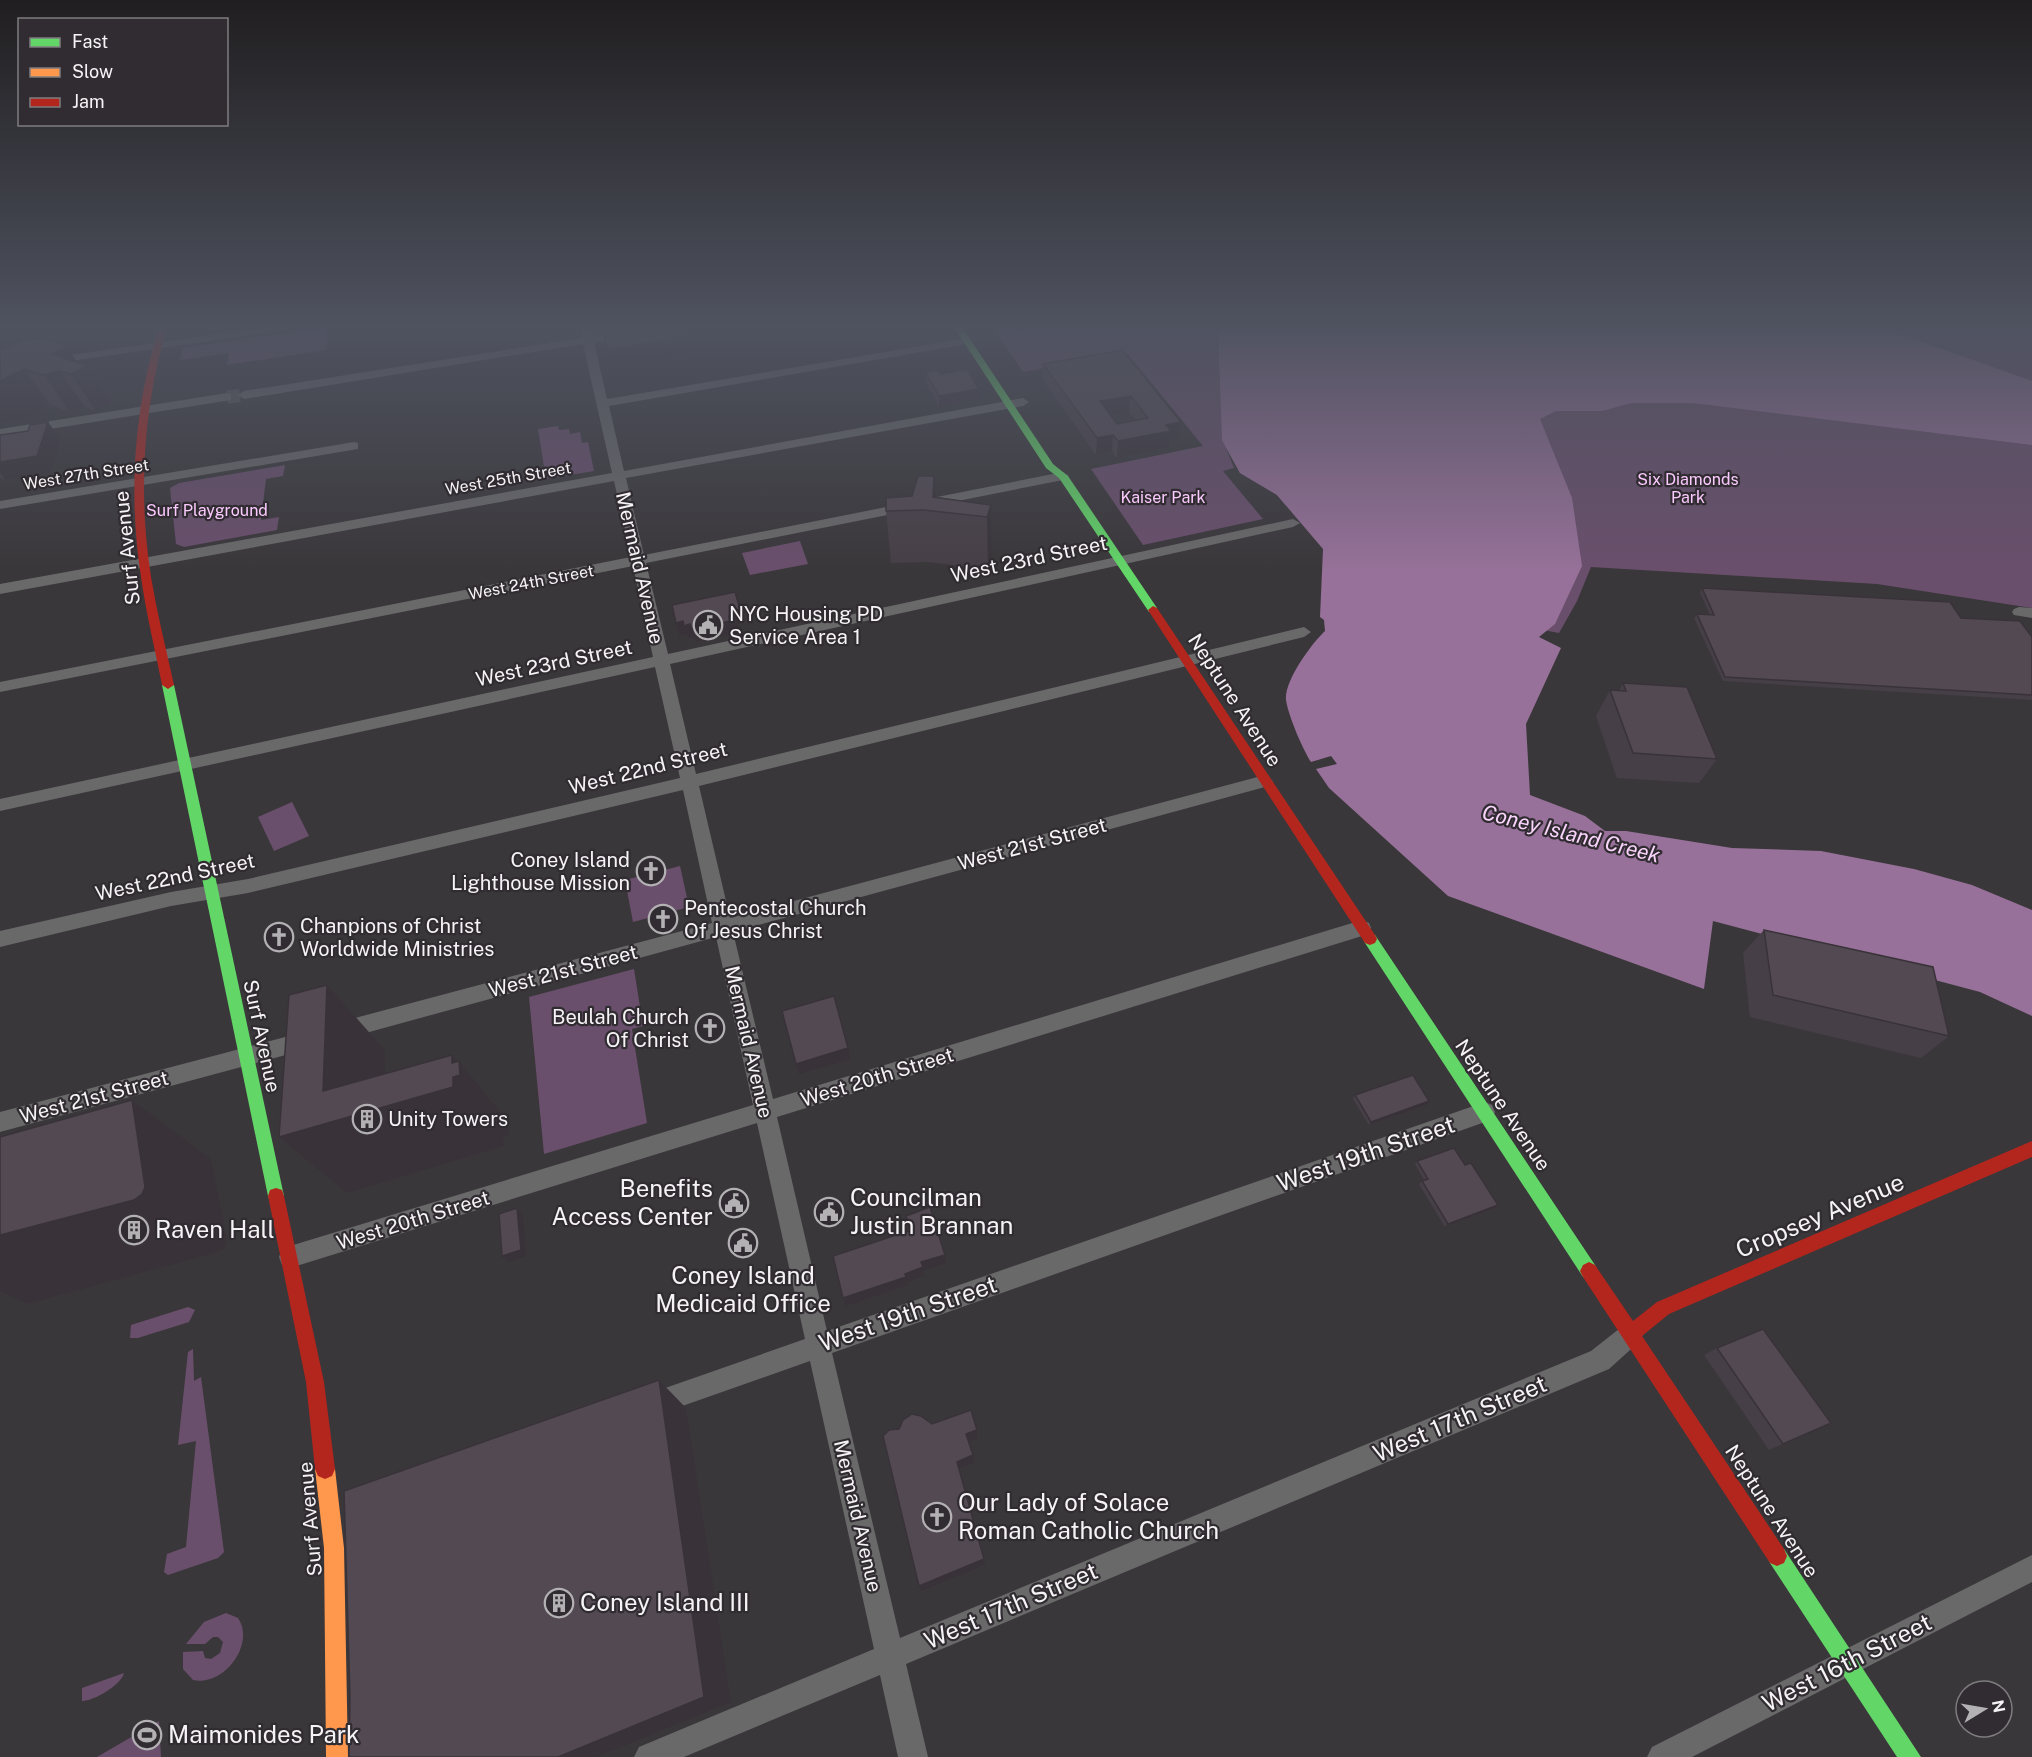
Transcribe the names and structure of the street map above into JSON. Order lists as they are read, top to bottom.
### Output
{
  "streets": {
    "main road": ["Surf Avenue", "Neptune Avenue", "Cropsey Avenue"],
    "street": [
      "West 27th Street",
      "West 25th Street",
      "West 23rd Street",
      "Mermaid Avenue",
      "West 24th Street",
      "West 22nd Street",
      "West 21st Street",
      "West 20th Street",
      "West 19th Street",
      "West 17th Street",
      "West 16th Street"
    ]
  },
  "crossings": [
    ["West 27th Street", "Surf Avenue"],
    ["West 25th Street", "Surf Avenue"],
    ["West 25th Street", "Mermaid Avenue"],
    ["Surf Avenue", "West 23rd Street"],
    ["Surf Avenue", "West 24th Street"],
    ["Surf Avenue", "West 22nd Street"],
    ["Surf Avenue", "West 21st Street"],
    ["Surf Avenue", "West 20th Street"],
    ["West 23rd Street", "Mermaid Avenue"],
    ["West 23rd Street", "Neptune Avenue"],
    ["Mermaid Avenue", "West 24th Street"],
    ["Mermaid Avenue", "West 22nd Street"],
    ["Mermaid Avenue", "West 21st Street"],
    ["Mermaid Avenue", "West 20th Street"],
    ["Mermaid Avenue", "West 19th Street"],
    ["Mermaid Avenue", "West 17th Street"],
    ["West 24th Street", "Neptune Avenue"],
    ["Neptune Avenue", "West 22nd Street"],
    ["Neptune Avenue", "West 21st Street"],
    ["Neptune Avenue", "West 20th Street"],
    ["Neptune Avenue", "West 19th Street"],
    ["Neptune Avenue", "Cropsey Avenue"],
    ["Neptune Avenue", "West 17th Street"],
    ["Neptune Avenue", "West 16th Street"],
    ["Cropsey Avenue", "West 17th Street"]
  ],
  "water": ["Coney Island Creek"],
  "parks": ["Six Diamonds Park", "Kaiser Park", "Surf Playground"],
  "places": {
    "public building": [
      "NYC Housing PD Service Area 1",
      "Benefits Access Center",
      "Councilman Justin Brannan",
      "Coney Island Medicaid Office"
    ],
    "church": [
      "Coney Island Lighthouse Mission",
      "Pentecostal Church Of Jesus Christ",
      "Chanpions of Christ Worldwide Ministries",
      "Beulah Church Of Christ",
      "Our Lady of Solace Roman Catholic Church"
    ],
    "building": ["Unity Towers", "Raven Hall", "Coney Island III"],
    "sports": ["Maimonides Park"]
  },
  "legend": ["Fast", "Slow", "Jam"],
  "north": "right"
}
